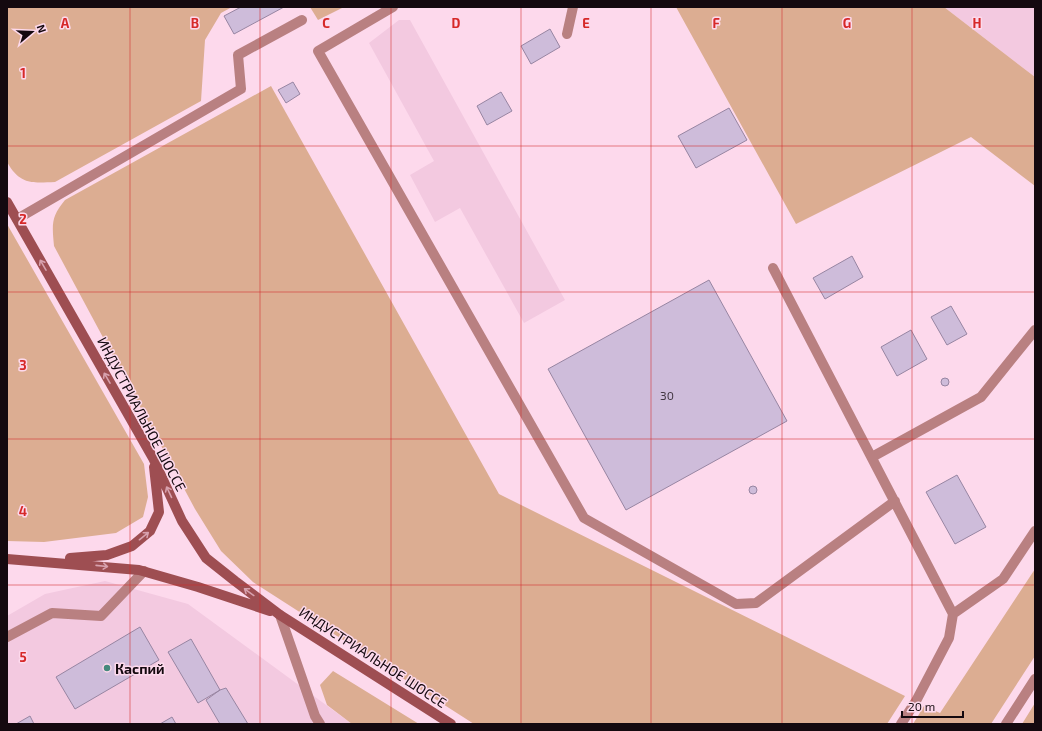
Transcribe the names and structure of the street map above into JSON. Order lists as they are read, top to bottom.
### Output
{
  "streets": {
    "main road": ["ИНДУСТРИАЛЬНОЕ ШОССЕ"]
  },
  "places": ["Каспий"],
  "house_numbers": ["30"],
  "scale_bar": "20 m",
  "north": "right",
  "grid": {
    "columns": [
      "A",
      "B",
      "C",
      "D",
      "E",
      "F",
      "G",
      "H"
    ],
    "rows": [
      "1",
      "2",
      "3",
      "4",
      "5"
    ]
  }
}
